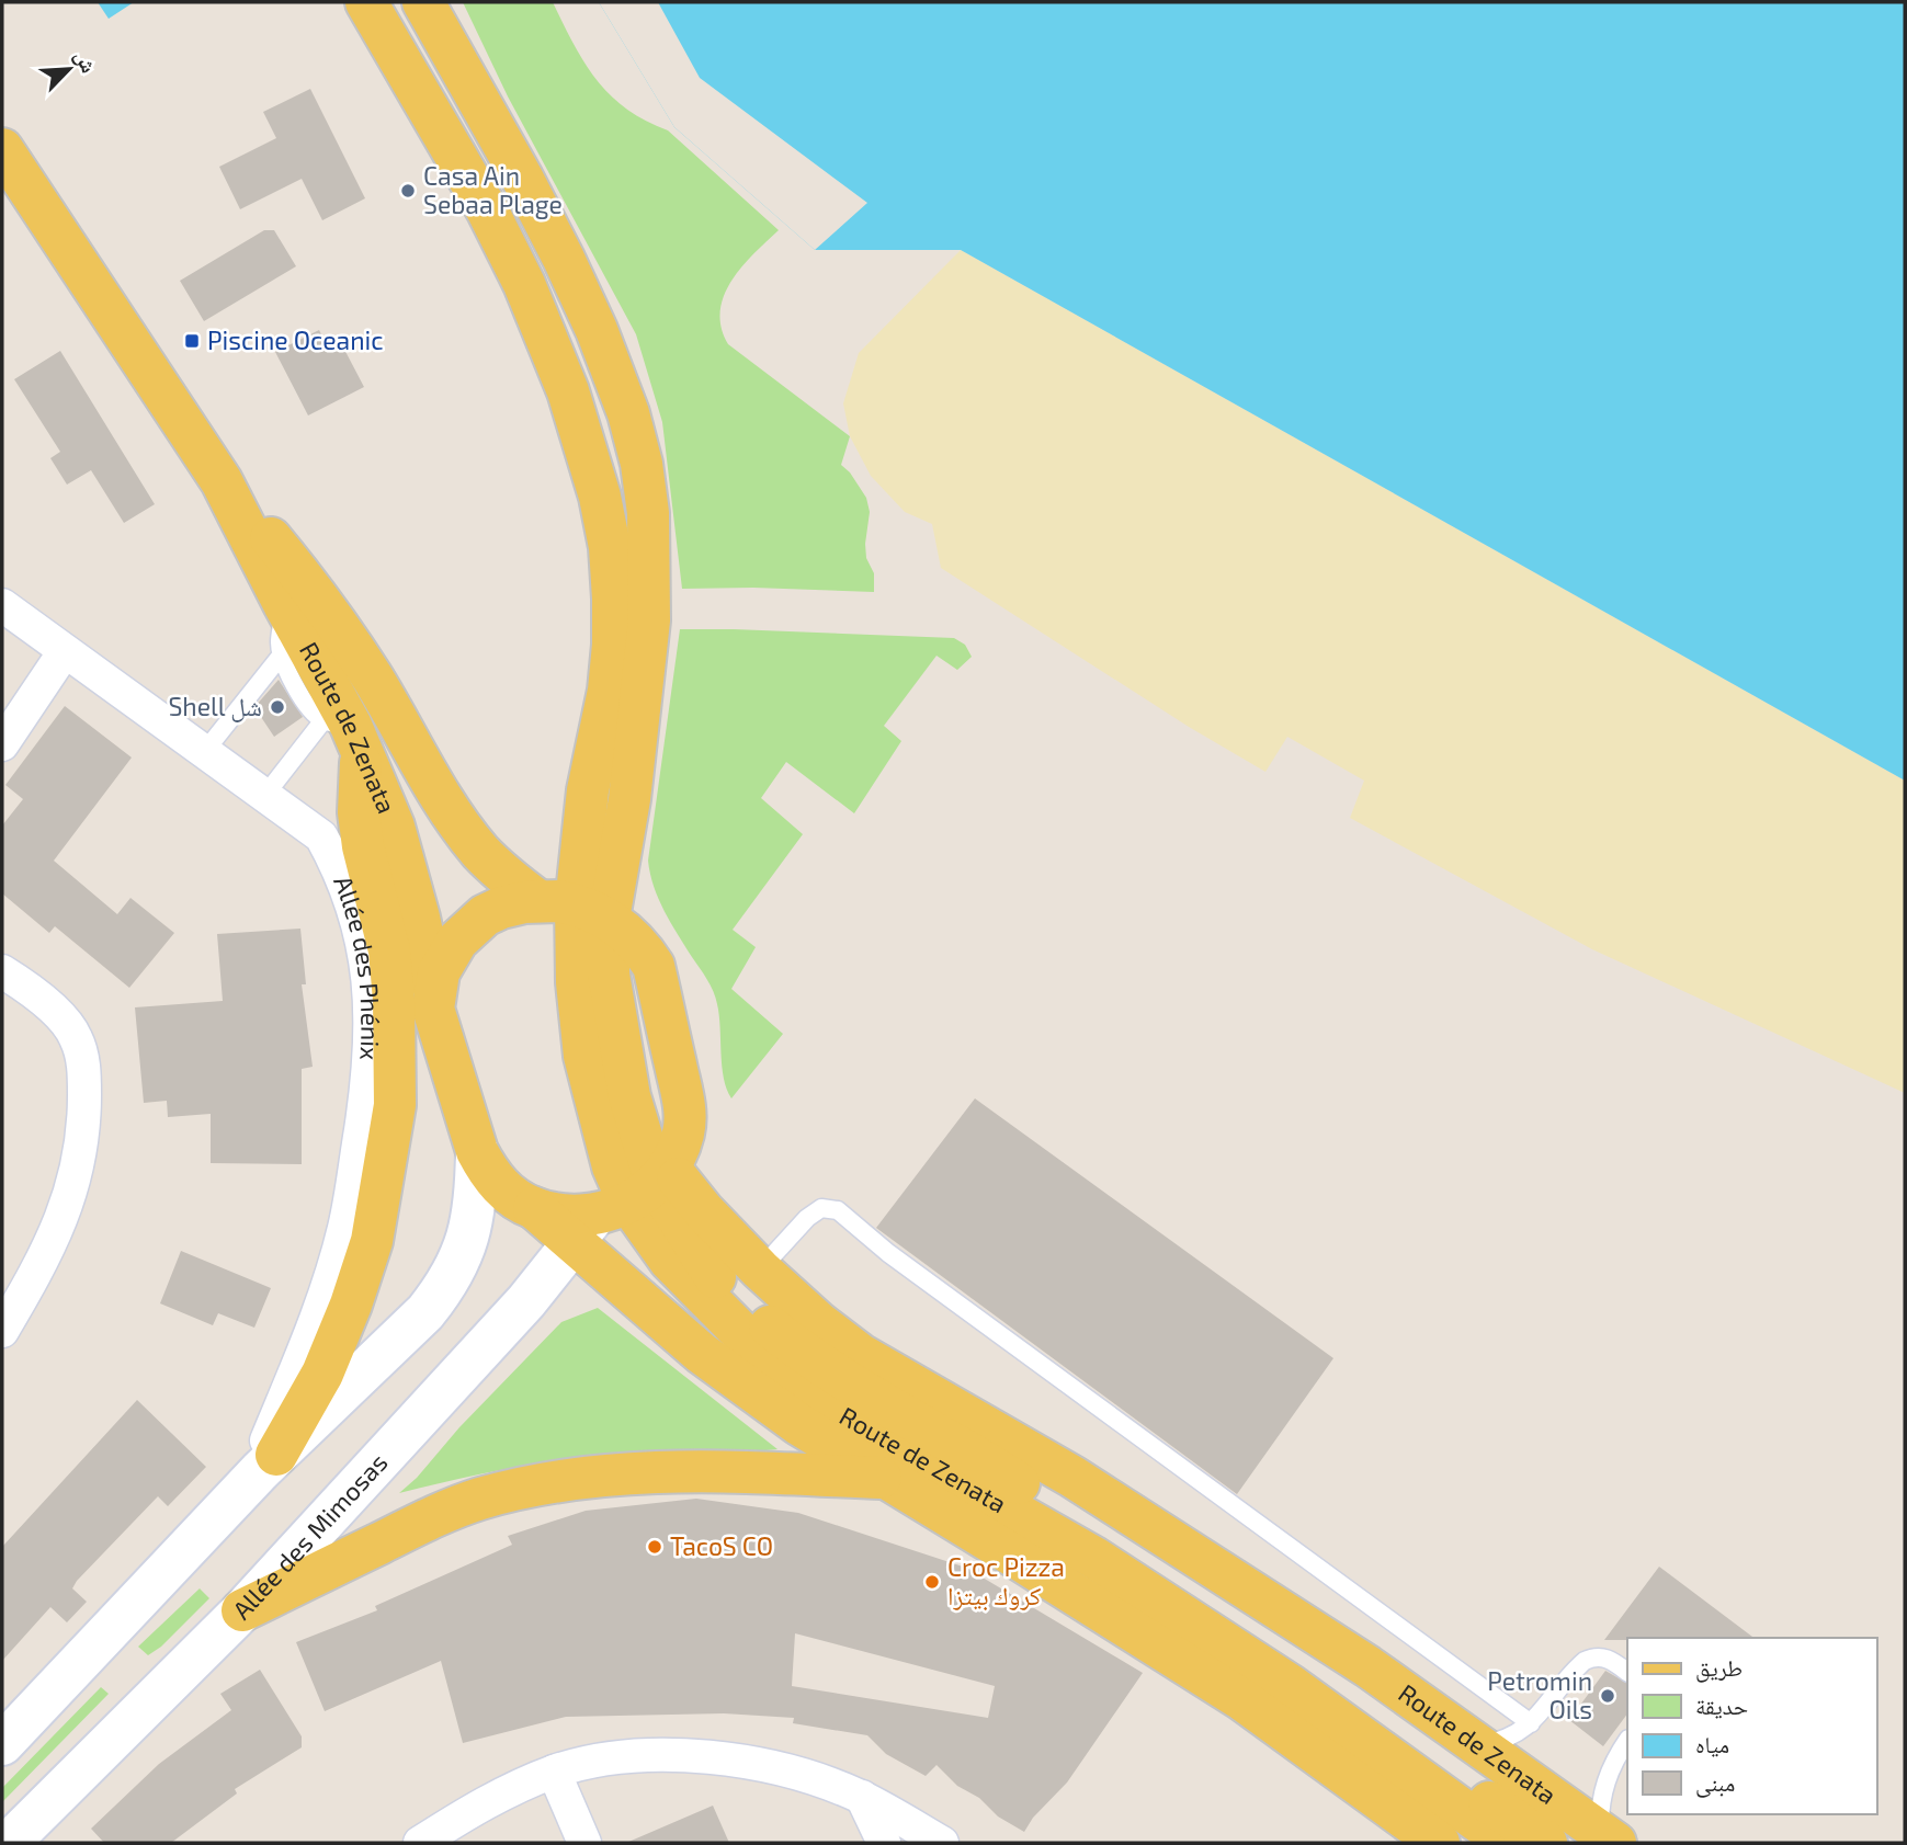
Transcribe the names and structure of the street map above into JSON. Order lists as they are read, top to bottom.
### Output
{
  "streets": {
    "main road": ["Route de Zenata", "Allée des Mimosas"],
    "street": ["Allée des Phénix"]
  },
  "crossings": [
    ["Route de Zenata", "Allée des Mimosas"]
  ],
  "places": {
    "other": [
      "Casa Ain Sebaa Plage",
      "Shell شل",
      "TacoS CO",
      "Croc Pizza كروك بيتزا",
      "Petromin Oils"
    ],
    "transit": ["Piscine Oceanic"]
  },
  "legend": [
    "طريق",
    "حديقة",
    "مياه",
    "مبنى"
  ],
  "north": "top right"
}
